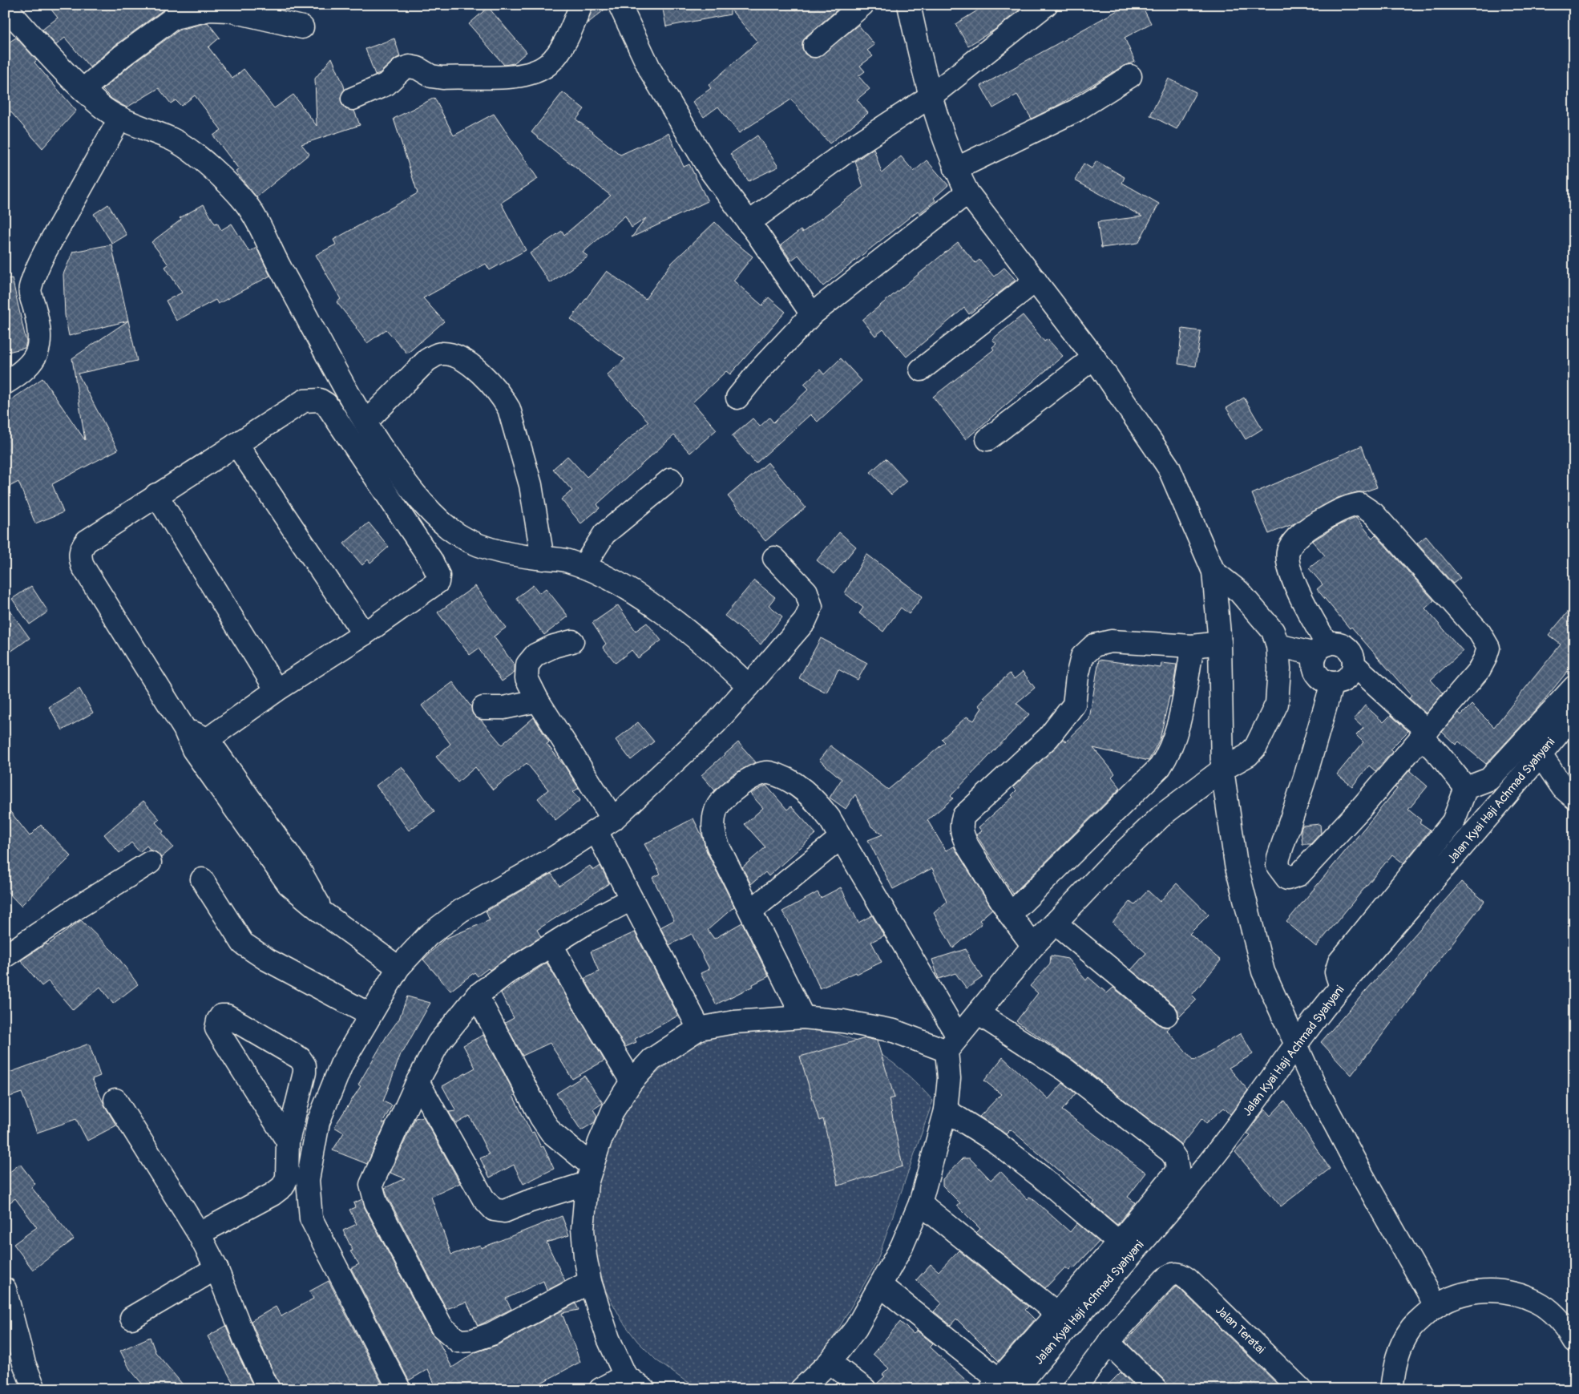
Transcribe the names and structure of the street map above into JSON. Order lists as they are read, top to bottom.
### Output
{
  "streets": {
    "street": ["Jalan Kyai Haji Achmad Syahyani", "Jalan Teratai"]
  }
}
